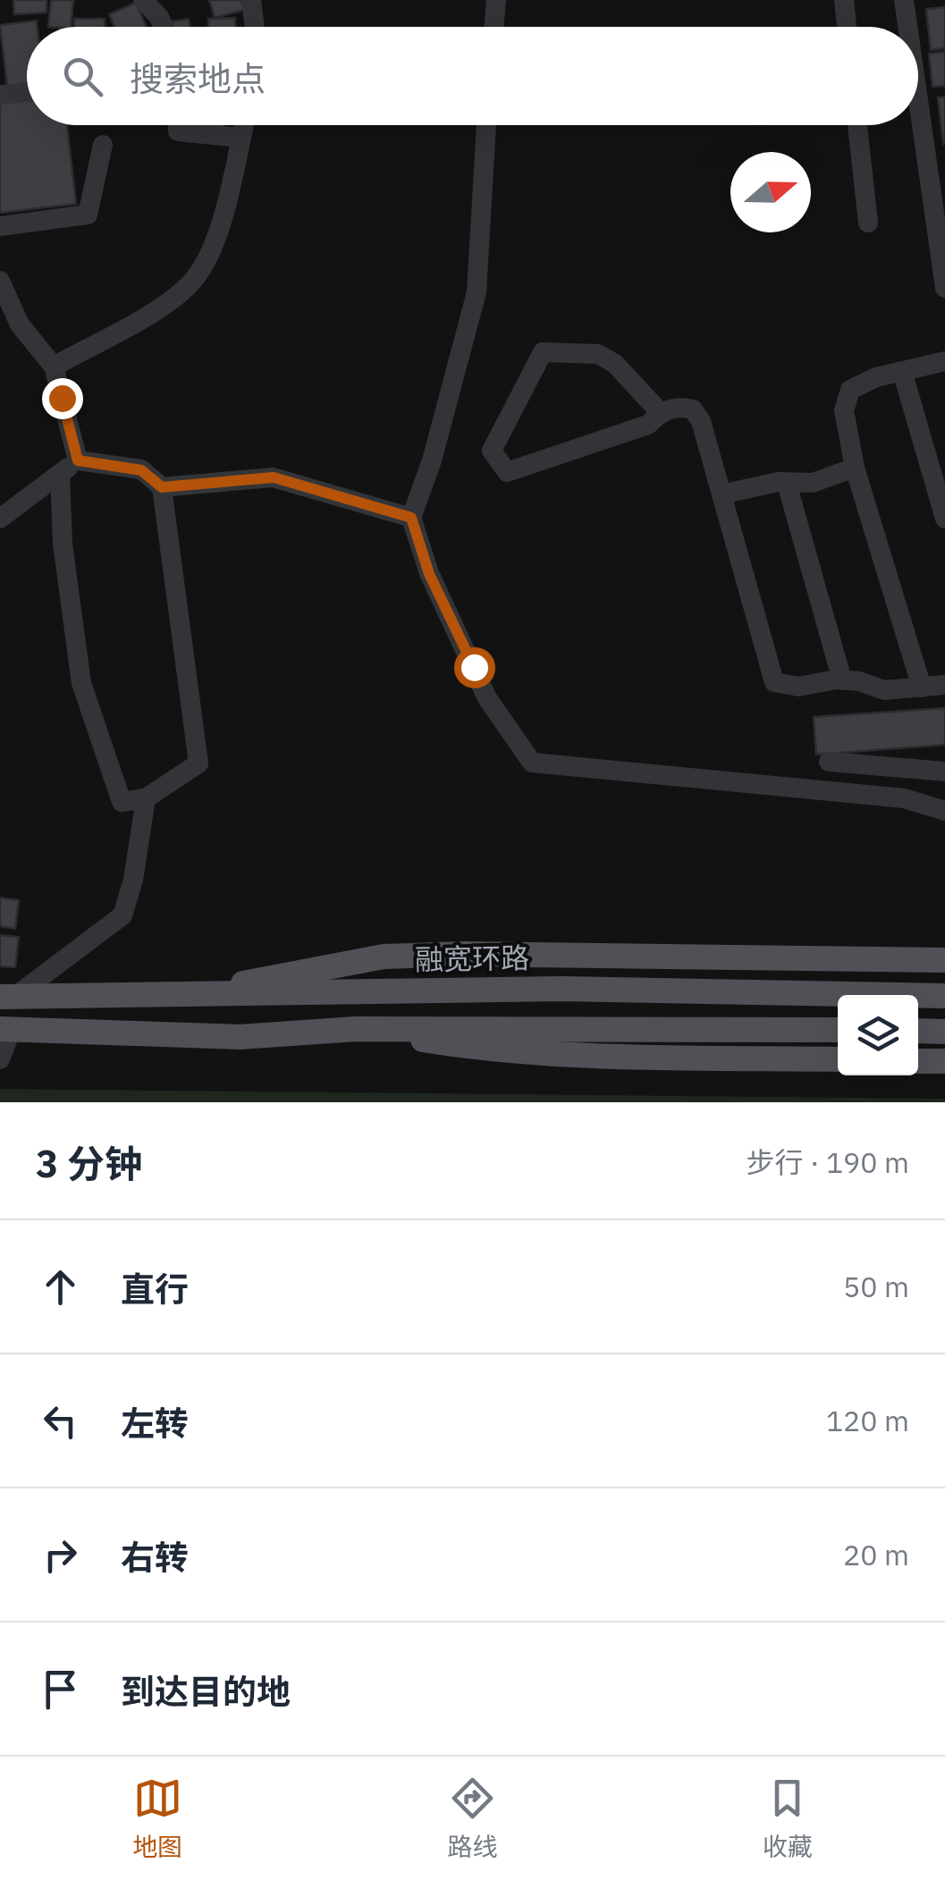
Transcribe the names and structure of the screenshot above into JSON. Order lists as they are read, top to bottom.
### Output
{
  "streets": {
    "main road": ["融宽环路"]
  },
  "north": "right",
  "page": {
    "search": "搜索地点",
    "heading": ["3 分钟", "步行 · 190 m"],
    "list": [
      ["直行", "50 m"],
      ["左转", "120 m"],
      ["右转", "20 m"],
      "到达目的地"
    ],
    "nav": ["地图", "路线", "收藏"]
  }
}
